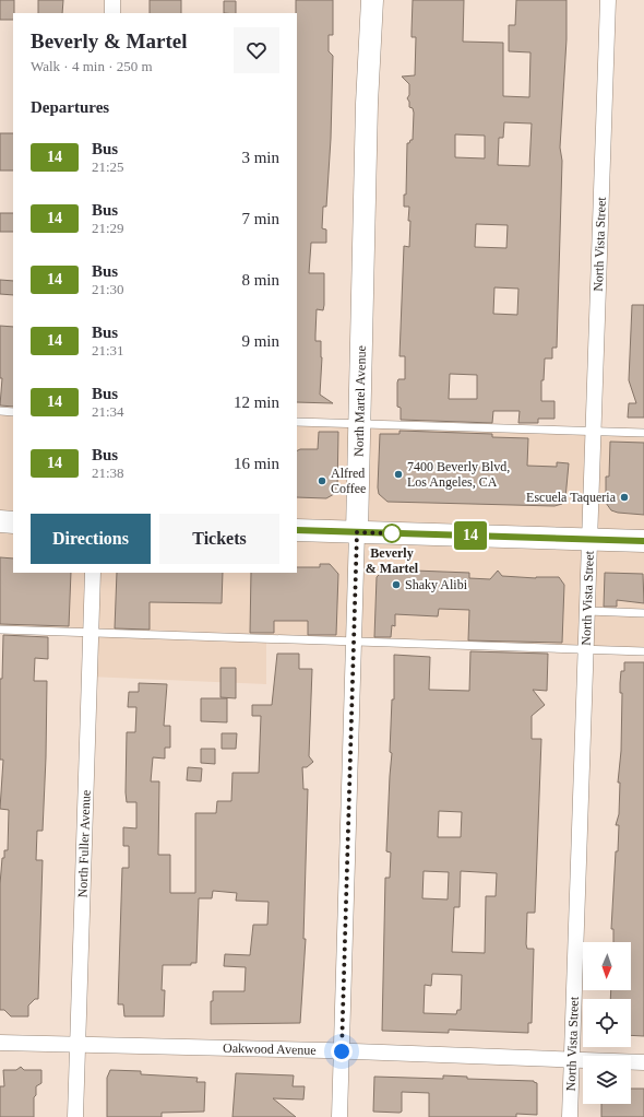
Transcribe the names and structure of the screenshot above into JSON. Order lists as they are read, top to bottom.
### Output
{
  "streets": {
    "street": [
      "North Vista Street",
      "North Martel Avenue",
      "North Fuller Avenue",
      "Oakwood Avenue"
    ]
  },
  "crossings": [
    ["North Vista Street", "Oakwood Avenue"],
    ["North Martel Avenue", "Oakwood Avenue"],
    ["North Fuller Avenue", "Oakwood Avenue"]
  ],
  "places": [
    "7400 Beverly Blvd, Los Angeles, CA",
    "Alfred Coffee",
    "Escuela Taqueria",
    "Beverly & Martel",
    "Shaky Alibi"
  ],
  "lines": ["bus line 14"],
  "north": "bottom",
  "page": {
    "on_map": "14",
    "heading": [
      ["Beverly & Martel", "Walk · 4 min · 250 m"],
      "Departures"
    ],
    "list": [
      {
        "mark": "14",
        "name": "Bus",
        "note": "21:25",
        "value": "3 min"
      },
      {
        "mark": "14",
        "name": "Bus",
        "note": "21:29",
        "value": "7 min"
      },
      {
        "mark": "14",
        "name": "Bus",
        "note": "21:30",
        "value": "8 min"
      },
      {
        "mark": "14",
        "name": "Bus",
        "note": "21:31",
        "value": "9 min"
      },
      {
        "mark": "14",
        "name": "Bus",
        "note": "21:34",
        "value": "12 min"
      },
      {
        "mark": "14",
        "name": "Bus",
        "note": "21:38",
        "value": "16 min"
      }
    ],
    "buttons": ["Directions", "Tickets"]
  }
}
